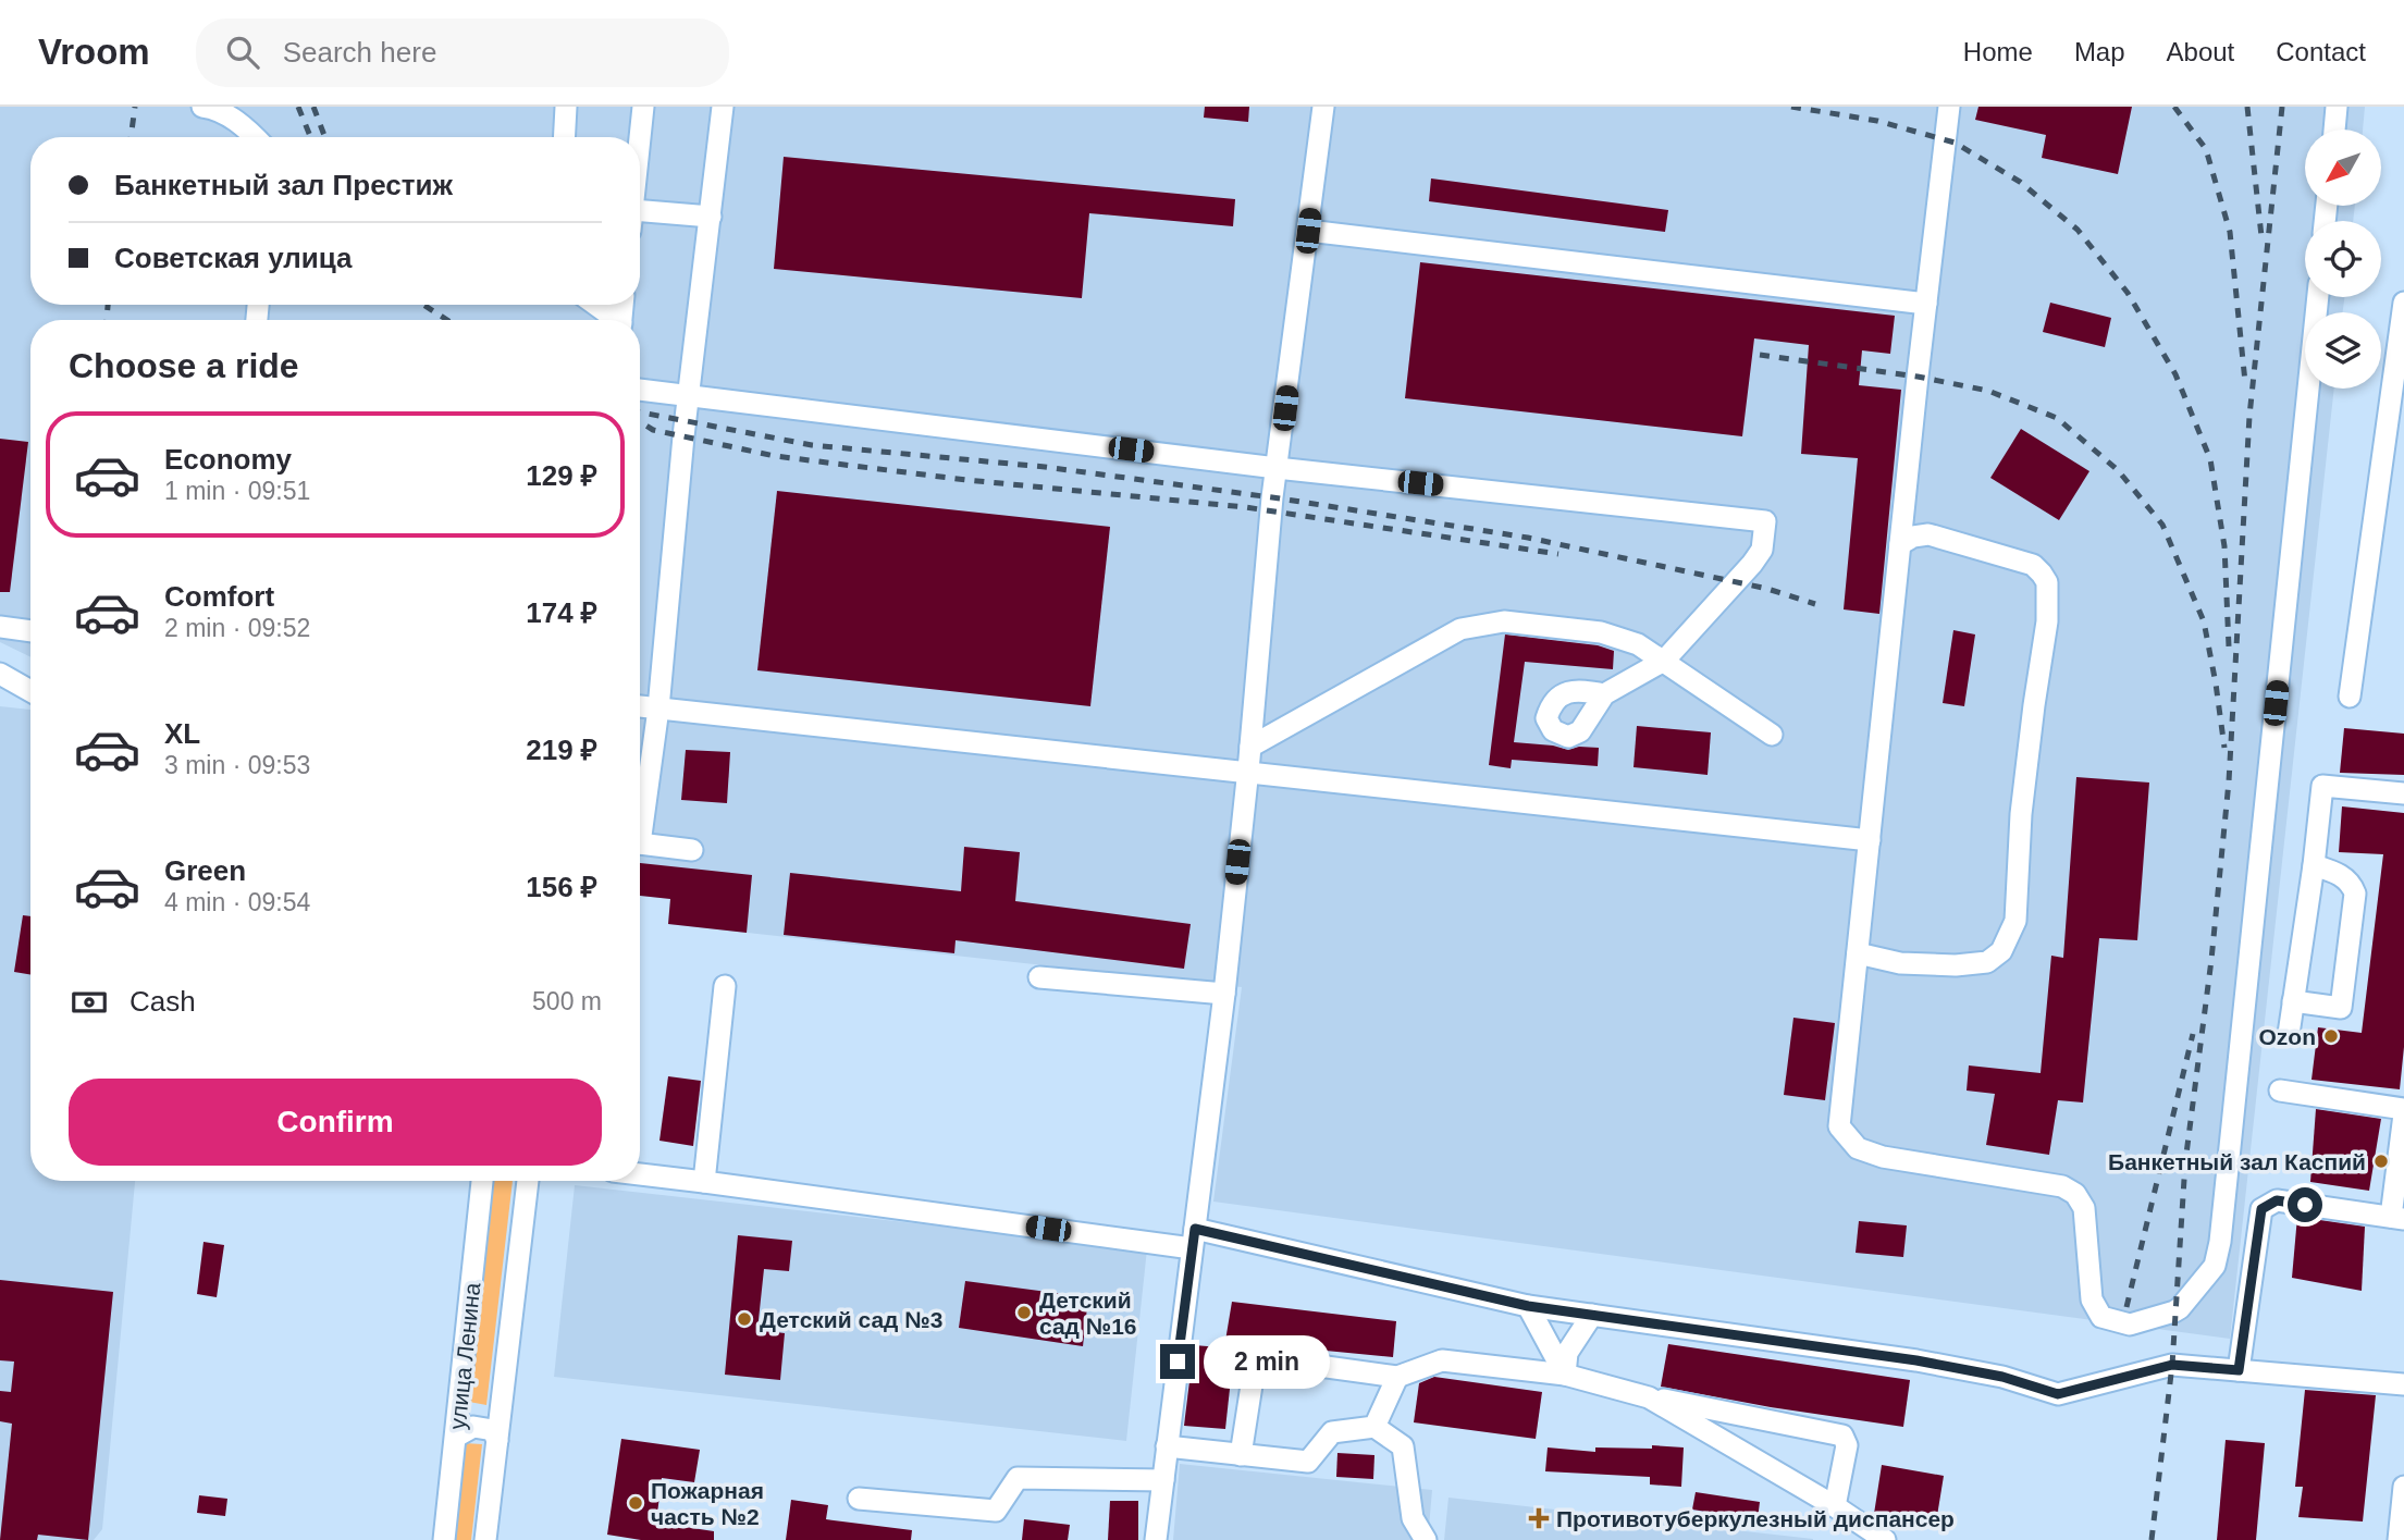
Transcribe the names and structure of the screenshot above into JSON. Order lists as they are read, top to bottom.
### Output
{
  "streets": {
    "street": ["улица Ленина"]
  },
  "places": {
    "other": [
      "Ozon",
      "Банкетный зал Каспий",
      "Детский сад №16",
      "Детский сад №3",
      "Пожарная часть №2"
    ],
    "health": ["Противотуберкулезный диспансер"]
  },
  "north": "bottom left",
  "page": {
    "header": "Vroom",
    "search": "Search here",
    "nav": [
      "Home",
      "Map",
      "About",
      "Contact"
    ],
    "banner": ["Банкетный зал Престиж", "Советская улица"],
    "heading": "Choose a ride",
    "list": [
      {
        "name": "Economy",
        "note": "1 min · 09:51",
        "value": "129 ₽"
      },
      {
        "name": "Comfort",
        "note": "2 min · 09:52",
        "value": "174 ₽"
      },
      {
        "name": "XL",
        "note": "3 min · 09:53",
        "value": "219 ₽"
      },
      {
        "name": "Green",
        "note": "4 min · 09:54",
        "value": "156 ₽"
      }
    ],
    "pay": ["Cash", "500 m"],
    "buttons": "Confirm",
    "bubble": "2 min"
  }
}
